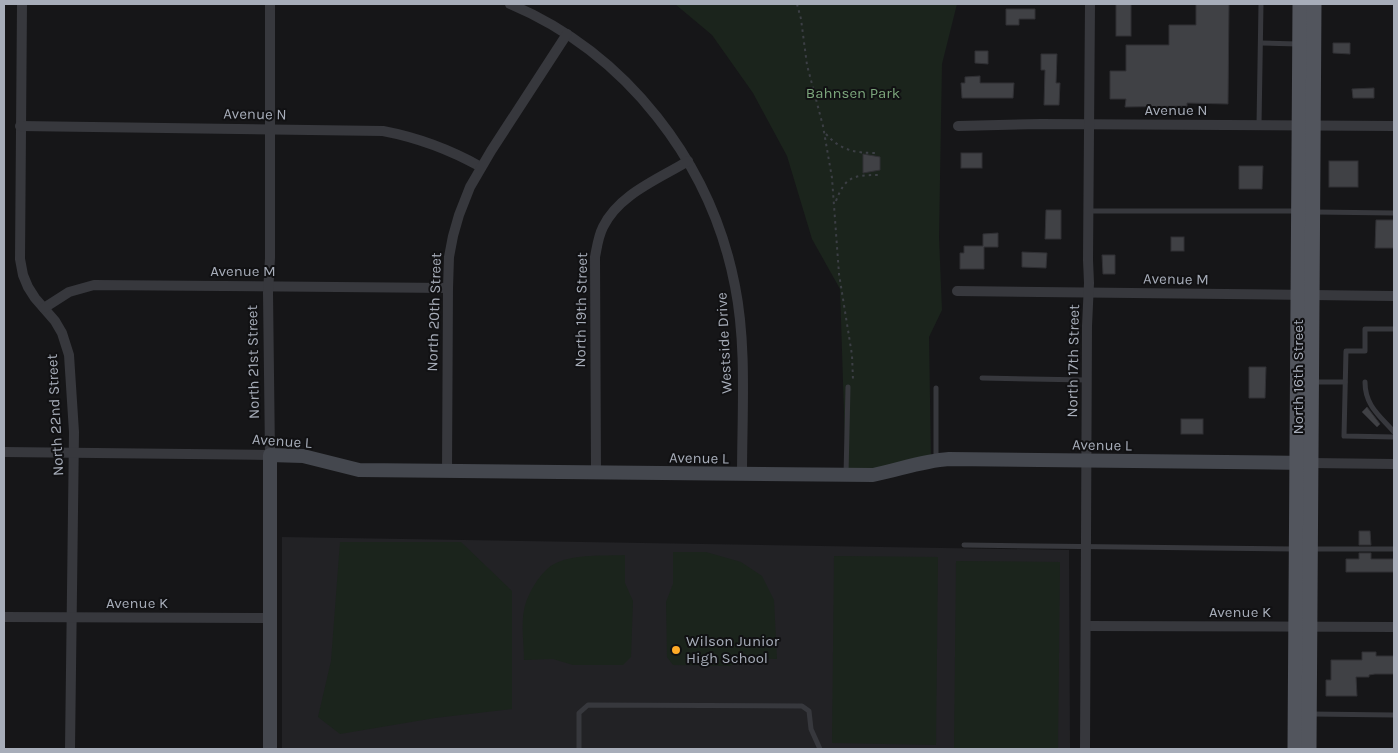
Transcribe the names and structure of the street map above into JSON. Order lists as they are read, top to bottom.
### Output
{
  "streets": {
    "main road": ["North 16th Street"],
    "street": [
      "Avenue N",
      "Avenue M",
      "North 19th Street",
      "North 20th Street",
      "Westside Drive",
      "North 17th Street",
      "North 21st Street",
      "North 22nd Street",
      "Avenue L",
      "Avenue K"
    ]
  },
  "crossings": [
    ["Avenue N", "North 20th Street"],
    ["Avenue N", "North 17th Street"],
    ["Avenue N", "North 21st Street"],
    ["Avenue N", "North 16th Street"],
    ["Avenue N", "North 22nd Street"],
    ["Avenue M", "North 20th Street"],
    ["Avenue M", "North 17th Street"],
    ["Avenue M", "North 21st Street"],
    ["Avenue M", "North 16th Street"],
    ["Avenue M", "North 22nd Street"],
    ["North 19th Street", "Westside Drive"],
    ["North 19th Street", "Avenue L"],
    ["North 20th Street", "Westside Drive"],
    ["North 20th Street", "Avenue L"],
    ["Westside Drive", "Avenue L"],
    ["North 17th Street", "Avenue L"],
    ["North 17th Street", "Avenue K"],
    ["North 21st Street", "Avenue L"],
    ["North 21st Street", "Avenue K"],
    ["North 16th Street", "Avenue L"],
    ["North 16th Street", "Avenue K"],
    ["North 22nd Street", "Avenue L"],
    ["North 22nd Street", "Avenue K"]
  ],
  "parks": ["Bahnsen Park"],
  "places": ["Wilson Junior High School"]
}
